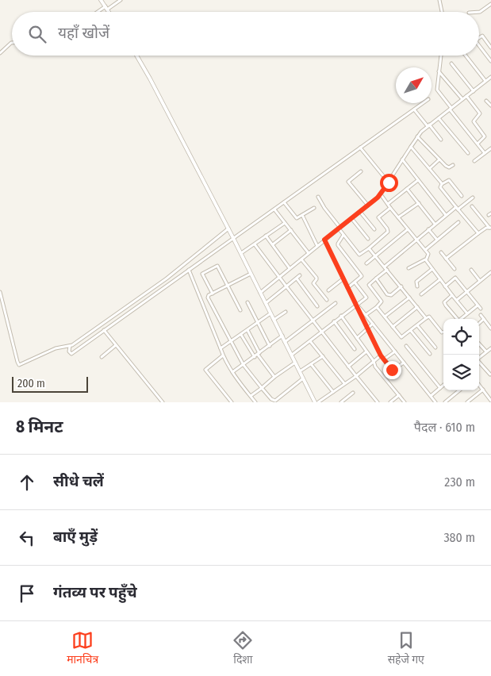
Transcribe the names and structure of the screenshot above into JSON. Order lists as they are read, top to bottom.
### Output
{
  "scale_bar": "200 m",
  "north": "top right",
  "page": {
    "search": "यहाँ खोजें",
    "scale": "200 m",
    "heading": ["8 मिनट", "पैदल · 610 m"],
    "list": [
      ["सीधे चलें", "230 m"],
      ["बाएँ मुड़ें", "380 m"],
      "गंतव्य पर पहुँचे"
    ],
    "nav": ["मानचित्र", "दिशा", "सहेजे गए"]
  }
}
